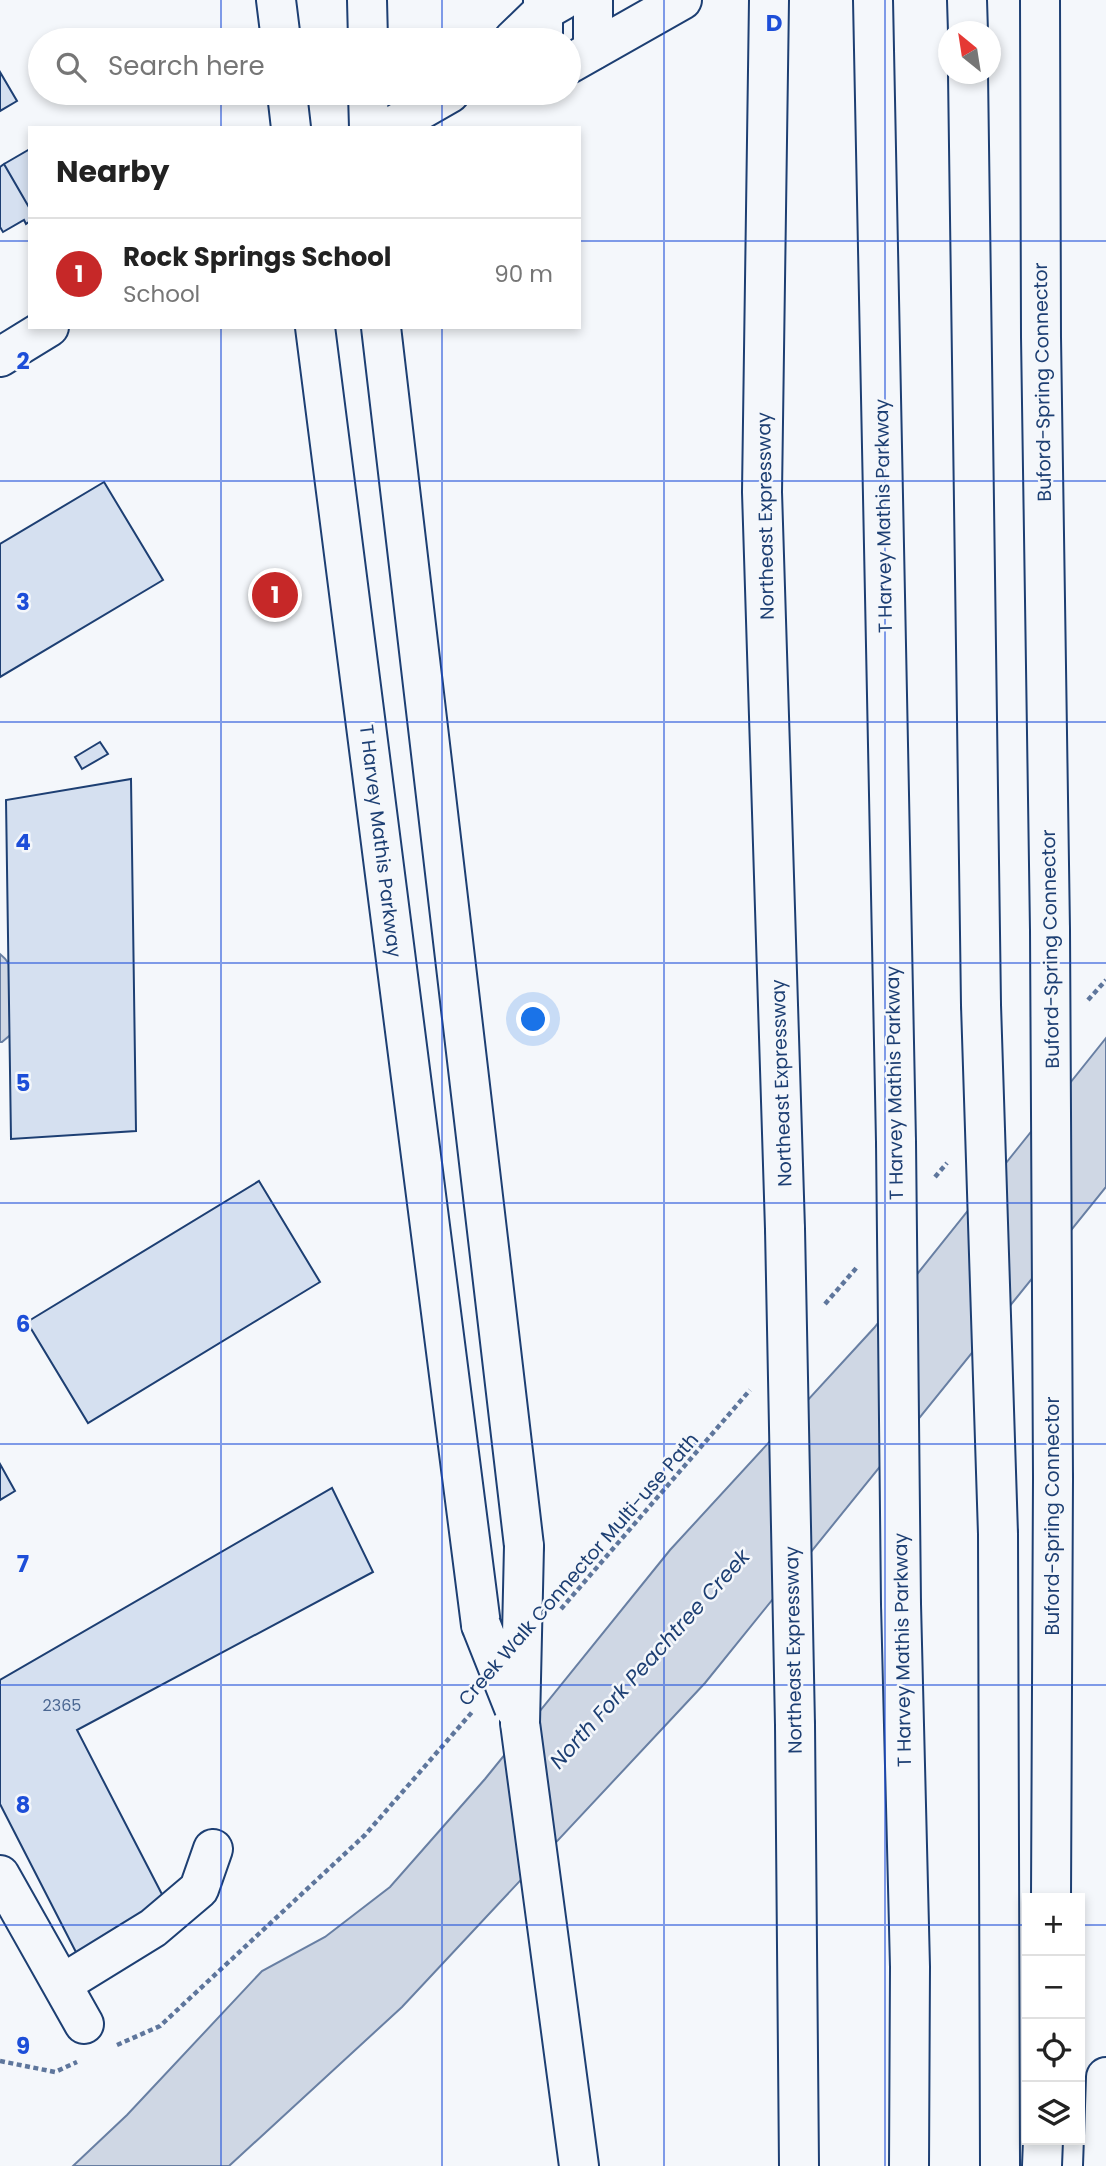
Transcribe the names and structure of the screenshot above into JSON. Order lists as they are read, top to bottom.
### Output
{
  "streets": {
    "main road": ["Buford-Spring Connector", "Northeast Expressway", "T Harvey Mathis Parkway"],
    "path": ["Creek Walk Connector Multi-use Path"]
  },
  "water": ["North Fork Peachtree Creek"],
  "house_numbers": ["2365"],
  "north": "top left",
  "page": {
    "search": "Search here",
    "heading": "Nearby",
    "list": [
      {
        "mark": "1",
        "name": "Rock Springs School",
        "note": "School",
        "value": "90 m"
      }
    ],
    "pins": "1",
    "map_buttons": ["+", "−"]
  },
  "grid": {
    "columns": ["D"],
    "rows": [
      "2",
      "3",
      "4",
      "5",
      "6",
      "7",
      "8",
      "9"
    ]
  }
}
